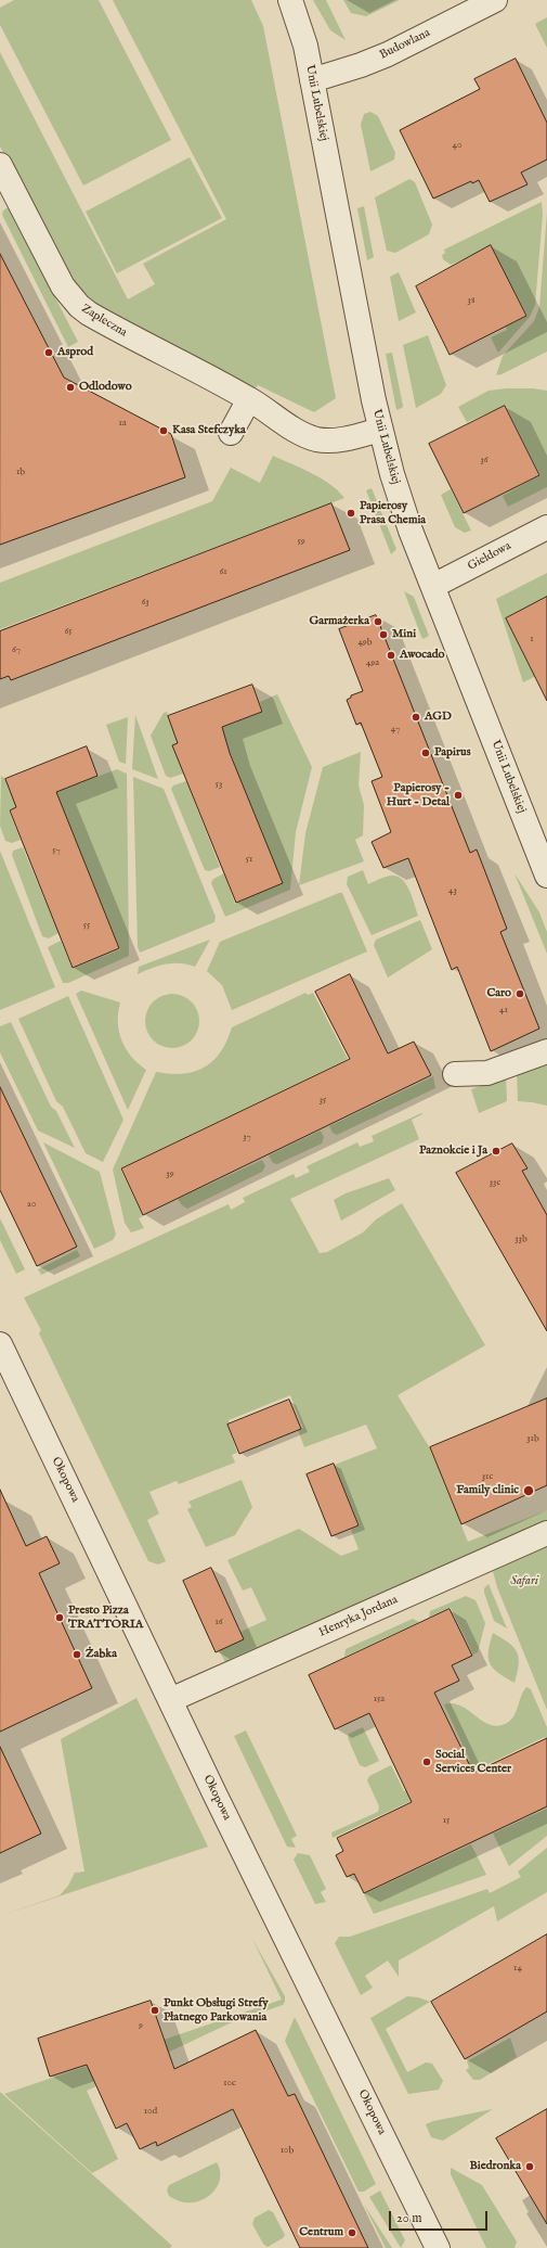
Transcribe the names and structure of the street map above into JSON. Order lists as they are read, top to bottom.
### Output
{
  "streets": {
    "street": [
      "Budowlana",
      "Unii Lubelskiej",
      "Zapleczna",
      "Giełdowa",
      "Okopowa",
      "Henryka Jordana"
    ]
  },
  "crossings": [
    ["Budowlana", "Unii Lubelskiej"],
    ["Unii Lubelskiej", "Zapleczna"],
    ["Unii Lubelskiej", "Giełdowa"],
    ["Okopowa", "Henryka Jordana"]
  ],
  "parks": ["Safari"],
  "places": [
    "Asprod",
    "Odlodowo",
    "Kasa Stefczyka",
    "Papierosy Prasa Chemia",
    "Garmażerka",
    "Mini",
    "Awocado",
    "AGD",
    "Papirus",
    "Papierosy - Hurt - Detal",
    "Caro",
    "Paznokcie i Ja",
    "Family clinic",
    "Presto Pizza TRATTORIA",
    "Żabka",
    "Social Services Center",
    "Punkt Obsługi Strefy Płatnego Parkowania",
    "Biedronka",
    "Centrum"
  ],
  "house_numbers": [
    "40",
    "38",
    "1a",
    "36",
    "1b",
    "59",
    "61",
    "63",
    "65",
    "1",
    "49b",
    "67",
    "49a",
    "47",
    "53",
    "57",
    "51",
    "43",
    "55",
    "41",
    "35",
    "37",
    "39",
    "33c",
    "20",
    "33b",
    "31b",
    "31c",
    "16",
    "15a",
    "15",
    "14",
    "9",
    "10c",
    "10d",
    "10b"
  ],
  "scale_bar": "20 m"
}
